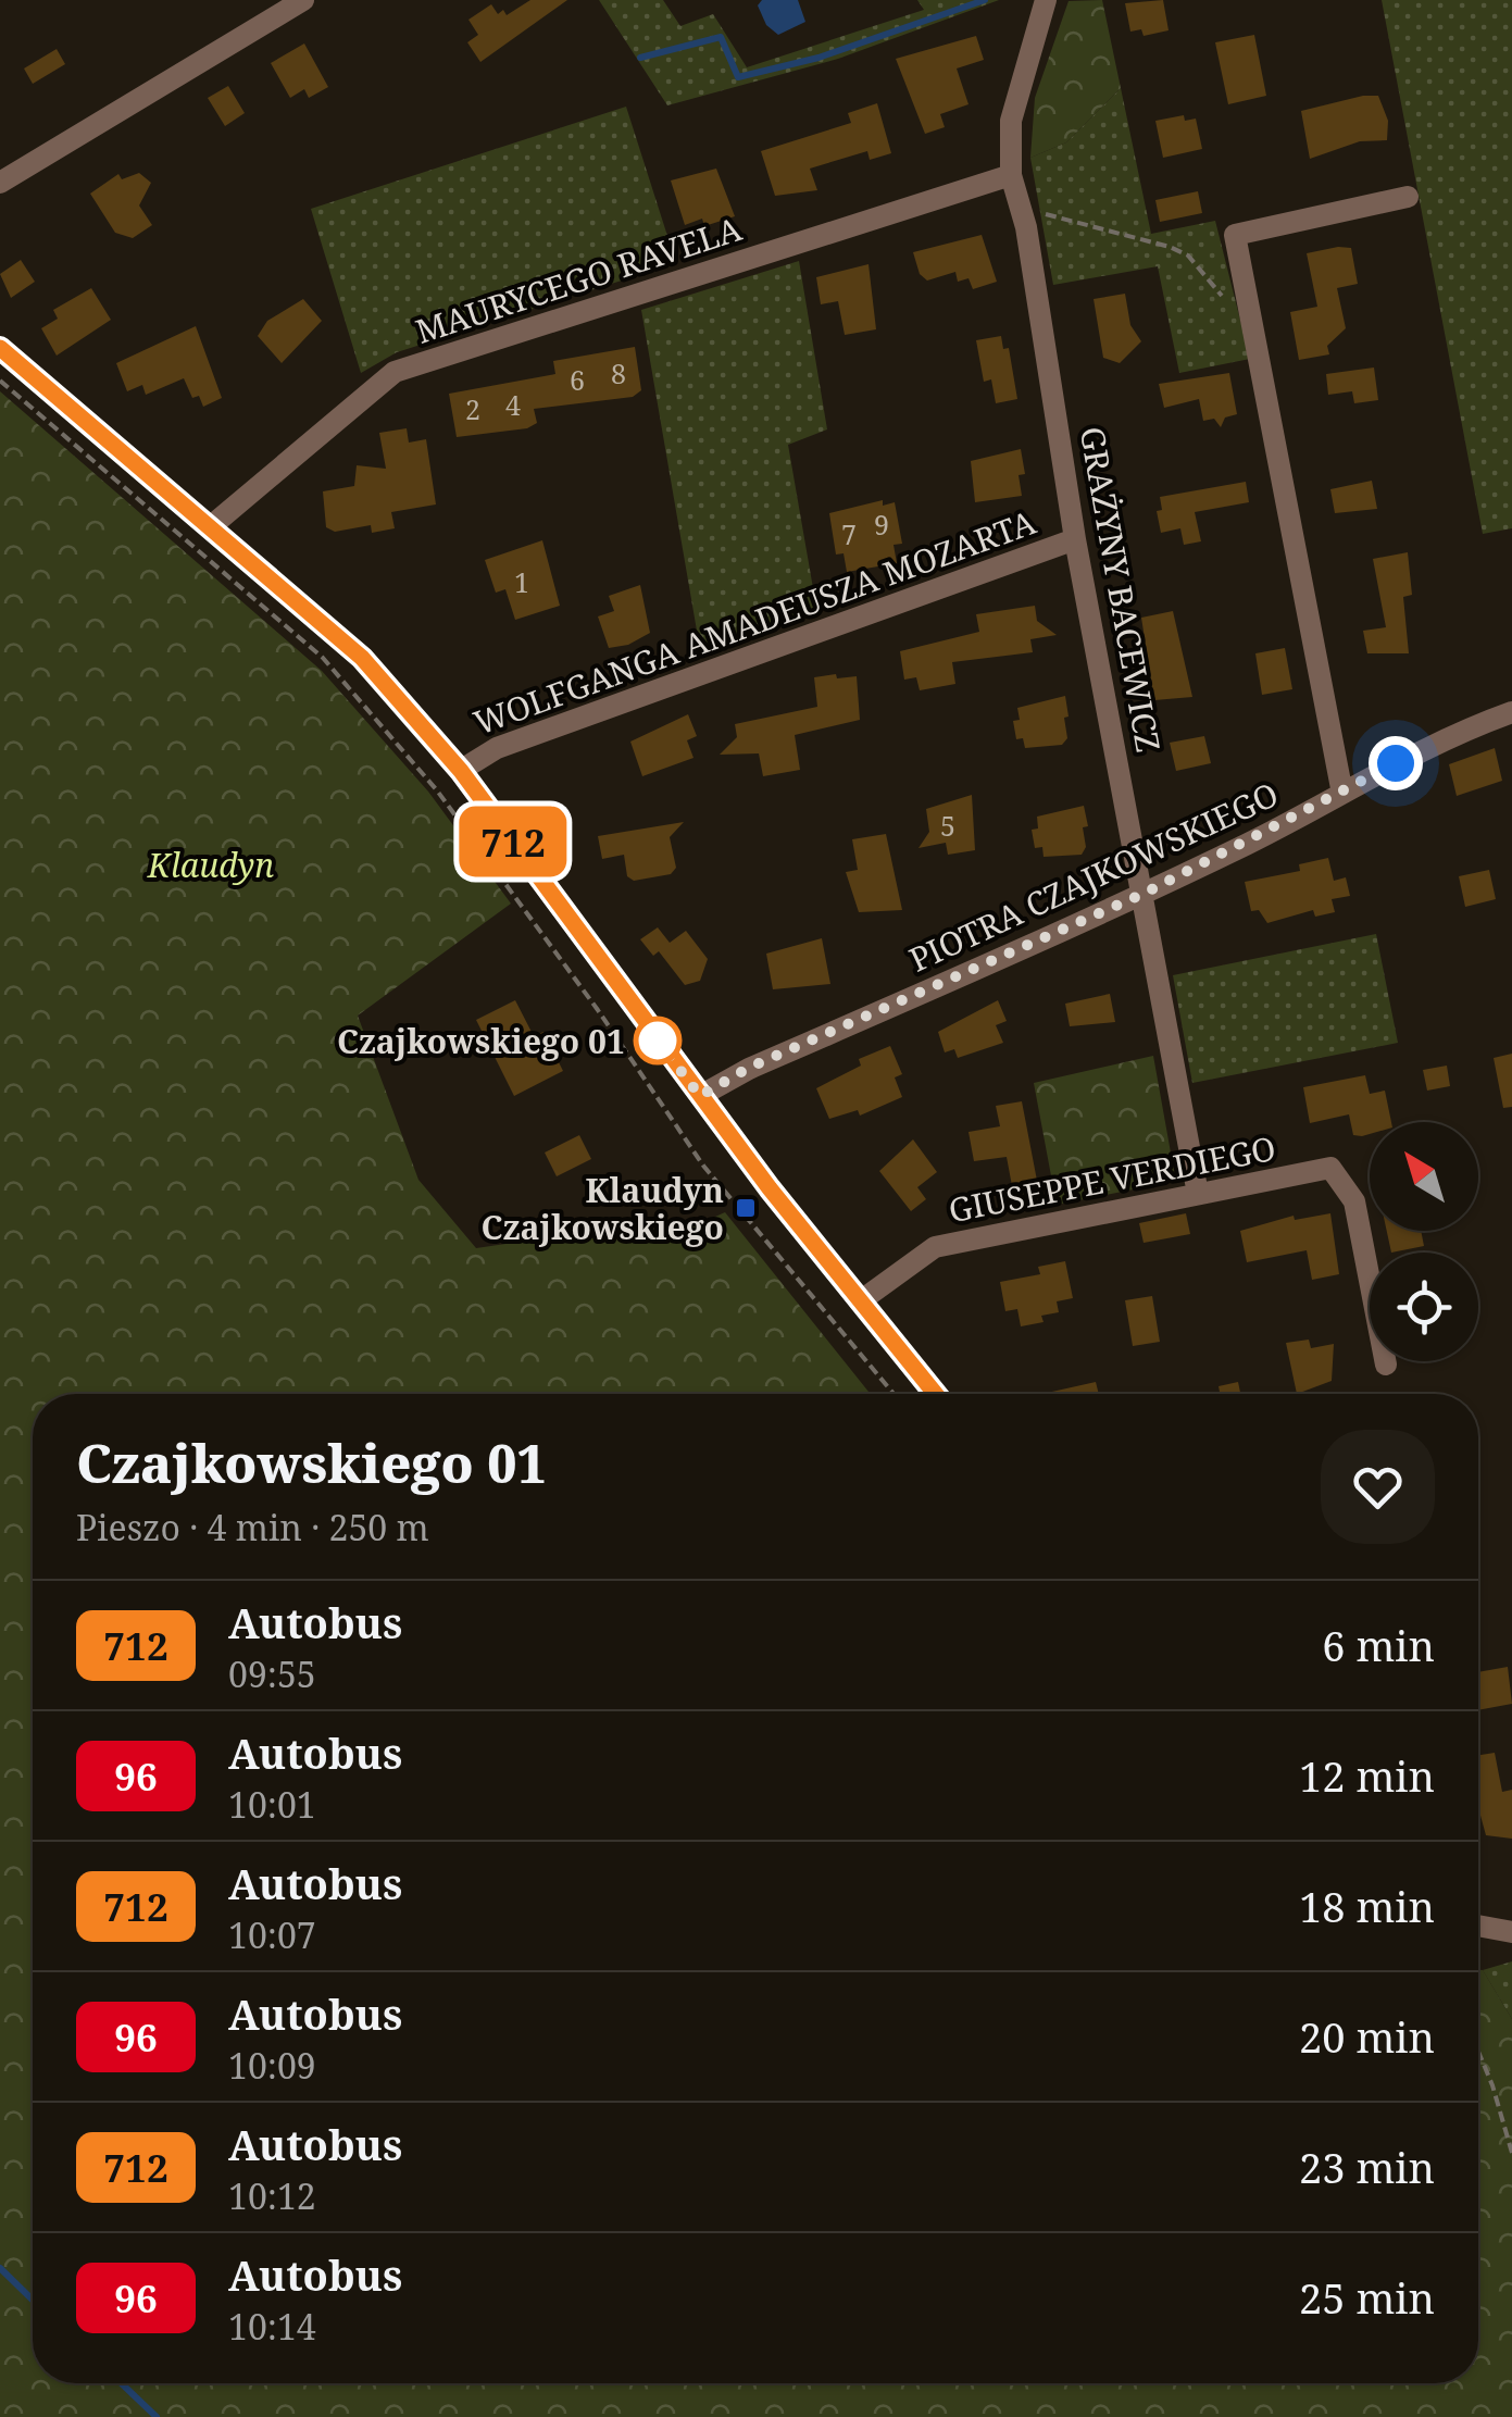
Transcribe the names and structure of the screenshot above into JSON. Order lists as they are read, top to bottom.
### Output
{
  "streets": {
    "street": [
      "MAURYCEGO RAVELA",
      "GRAŻYNY BACEWICZ",
      "WOLFGANGA AMADEUSZA MOZARTA",
      "PIOTRA CZAJKOWSKIEGO",
      "GIUSEPPE VERDIEGO"
    ]
  },
  "crossings": [
    ["MAURYCEGO RAVELA", "GRAŻYNY BACEWICZ"],
    ["GRAŻYNY BACEWICZ", "WOLFGANGA AMADEUSZA MOZARTA"],
    ["GRAŻYNY BACEWICZ", "PIOTRA CZAJKOWSKIEGO"],
    ["GRAŻYNY BACEWICZ", "GIUSEPPE VERDIEGO"]
  ],
  "parks": ["Klaudyn"],
  "places": {
    "other": ["Czajkowskiego 01"],
    "transit": ["Klaudyn Czajkowskiego"]
  },
  "lines": ["bus line 712"],
  "house_numbers": [
    "8",
    "6",
    "4",
    "2",
    "9",
    "7",
    "1",
    "5"
  ],
  "north": "top left",
  "page": {
    "on_map": "712",
    "heading": ["Czajkowskiego 01", "Pieszo · 4 min · 250 m"],
    "list": [
      {
        "mark": "712",
        "name": "Autobus",
        "note": "09:55",
        "value": "6 min"
      },
      {
        "mark": "96",
        "name": "Autobus",
        "note": "10:01",
        "value": "12 min"
      },
      {
        "mark": "712",
        "name": "Autobus",
        "note": "10:07",
        "value": "18 min"
      },
      {
        "mark": "96",
        "name": "Autobus",
        "note": "10:09",
        "value": "20 min"
      },
      {
        "mark": "712",
        "name": "Autobus",
        "note": "10:12",
        "value": "23 min"
      },
      {
        "mark": "96",
        "name": "Autobus",
        "note": "10:14",
        "value": "25 min"
      }
    ]
  }
}
